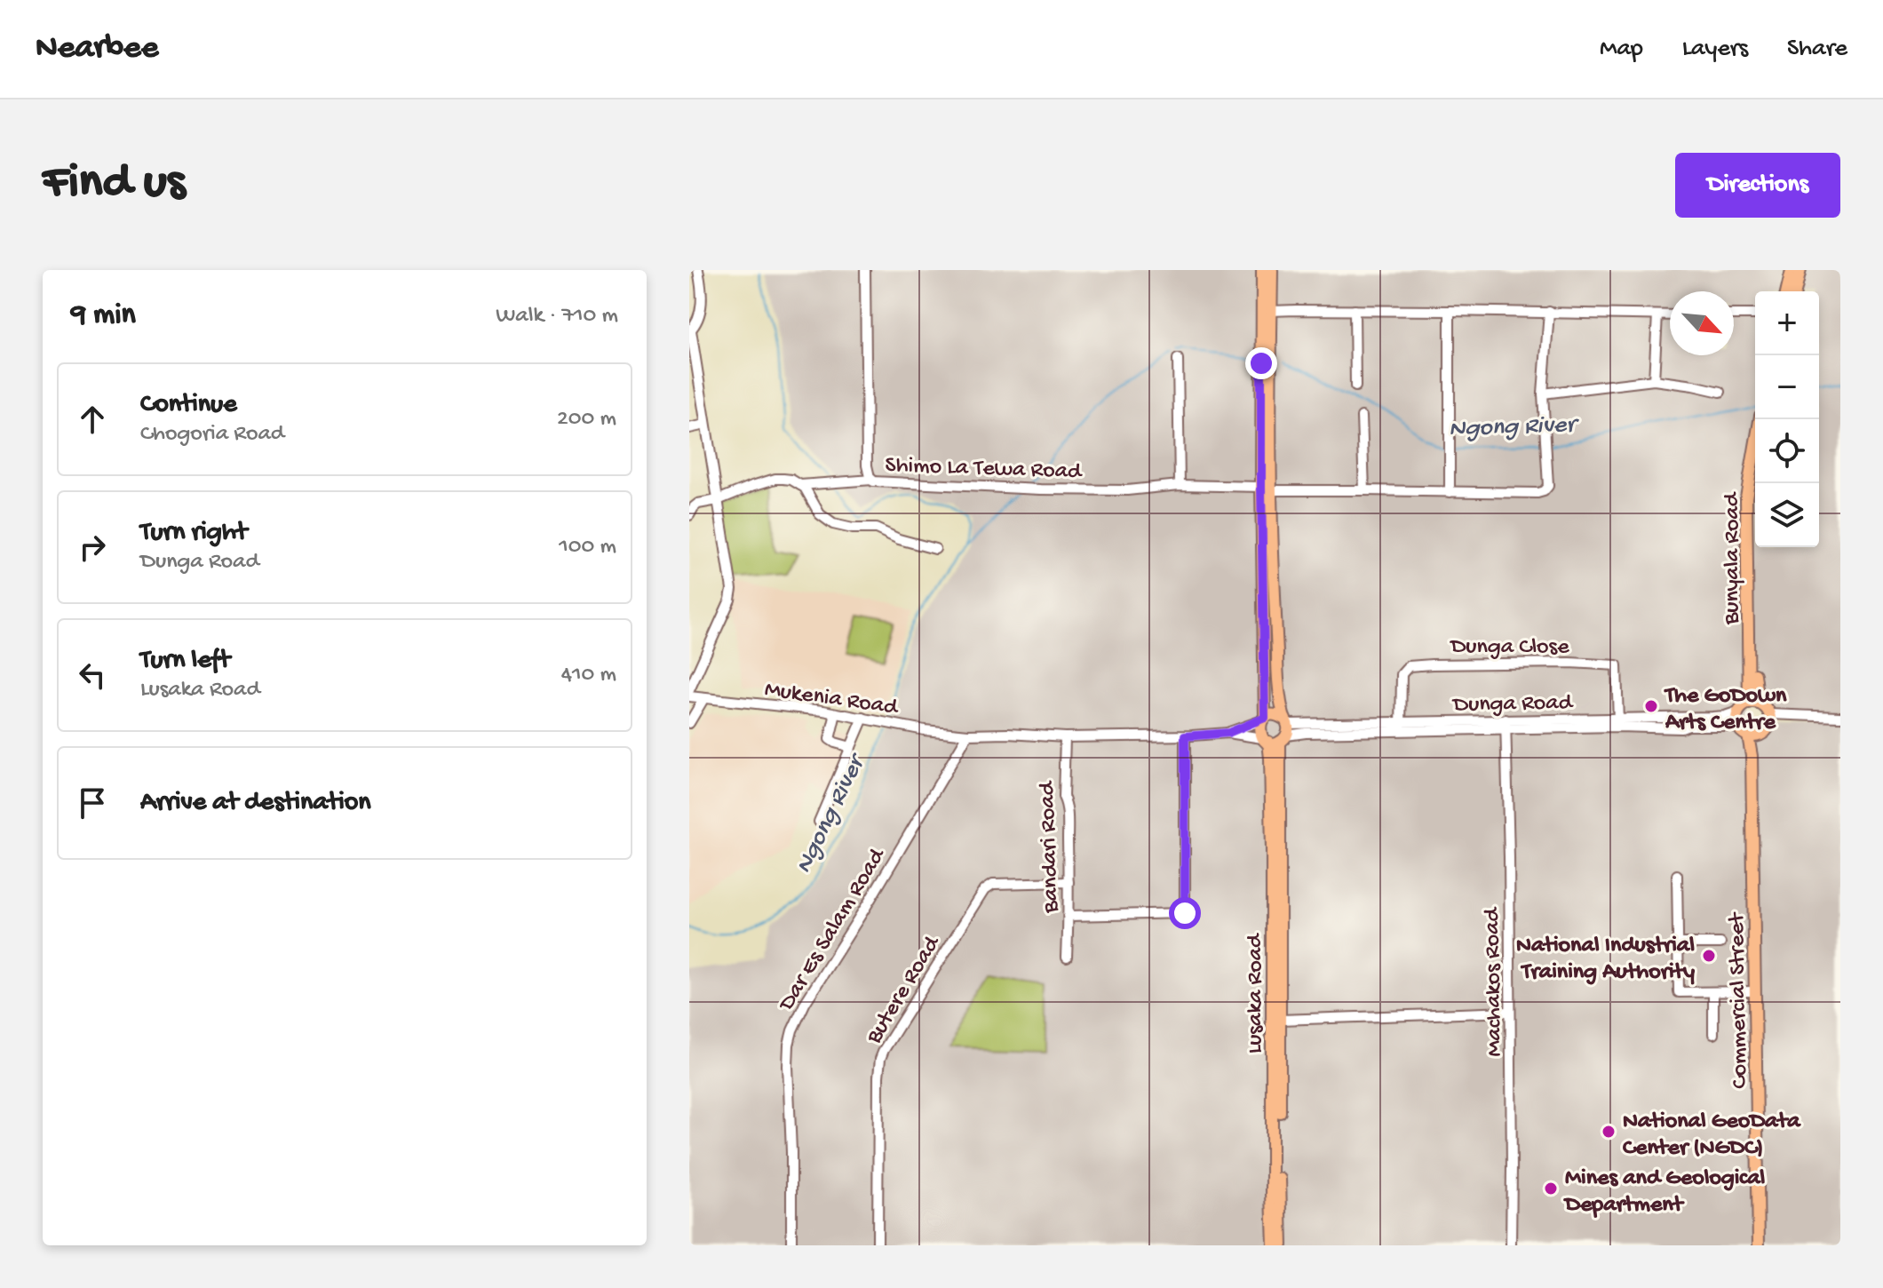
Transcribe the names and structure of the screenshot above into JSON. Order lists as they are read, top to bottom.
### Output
{
  "streets": {
    "main road": ["Bunyala Road", "Lusaka Road", "Commercial Street"],
    "street": [
      "Shimo La Tewa Road",
      "Dunga Close",
      "Mukenia Road",
      "Dunga Road",
      "Bandari Road",
      "Dar Es Salam Road",
      "Machakos Road",
      "Butere Road"
    ]
  },
  "crossings": [
    ["Shimo La Tewa Road", "Lusaka Road"],
    ["Bunyala Road", "Dunga Road"],
    ["Bunyala Road", "Commercial Street"],
    ["Dunga Close", "Dunga Road"],
    ["Mukenia Road", "Dunga Road"],
    ["Mukenia Road", "Dar Es Salam Road"],
    ["Dunga Road", "Bandari Road"],
    ["Dunga Road", "Dar Es Salam Road"],
    ["Dunga Road", "Machakos Road"],
    ["Dunga Road", "Lusaka Road"],
    ["Dunga Road", "Commercial Street"],
    ["Bandari Road", "Butere Road"]
  ],
  "water": ["Ngong River"],
  "places": [
    "The GoDown Arts Centre",
    "National Industrial Training Authority",
    "National GeoData Center (NGDC)",
    "Mines and Geological Department"
  ],
  "north": "bottom right",
  "page": {
    "header": "Nearbee",
    "nav": ["Map", "Layers", "Share"],
    "buttons": "Directions",
    "title": "Find us",
    "heading": ["9 min", "Walk · 710 m"],
    "map_buttons": ["+", "−"],
    "list": [
      ["Continue", "Chogoria Road", "200 m"],
      ["Turn right", "Dunga Road", "100 m"],
      ["Turn left", "Lusaka Road", "410 m"],
      "Arrive at destination"
    ]
  }
}
